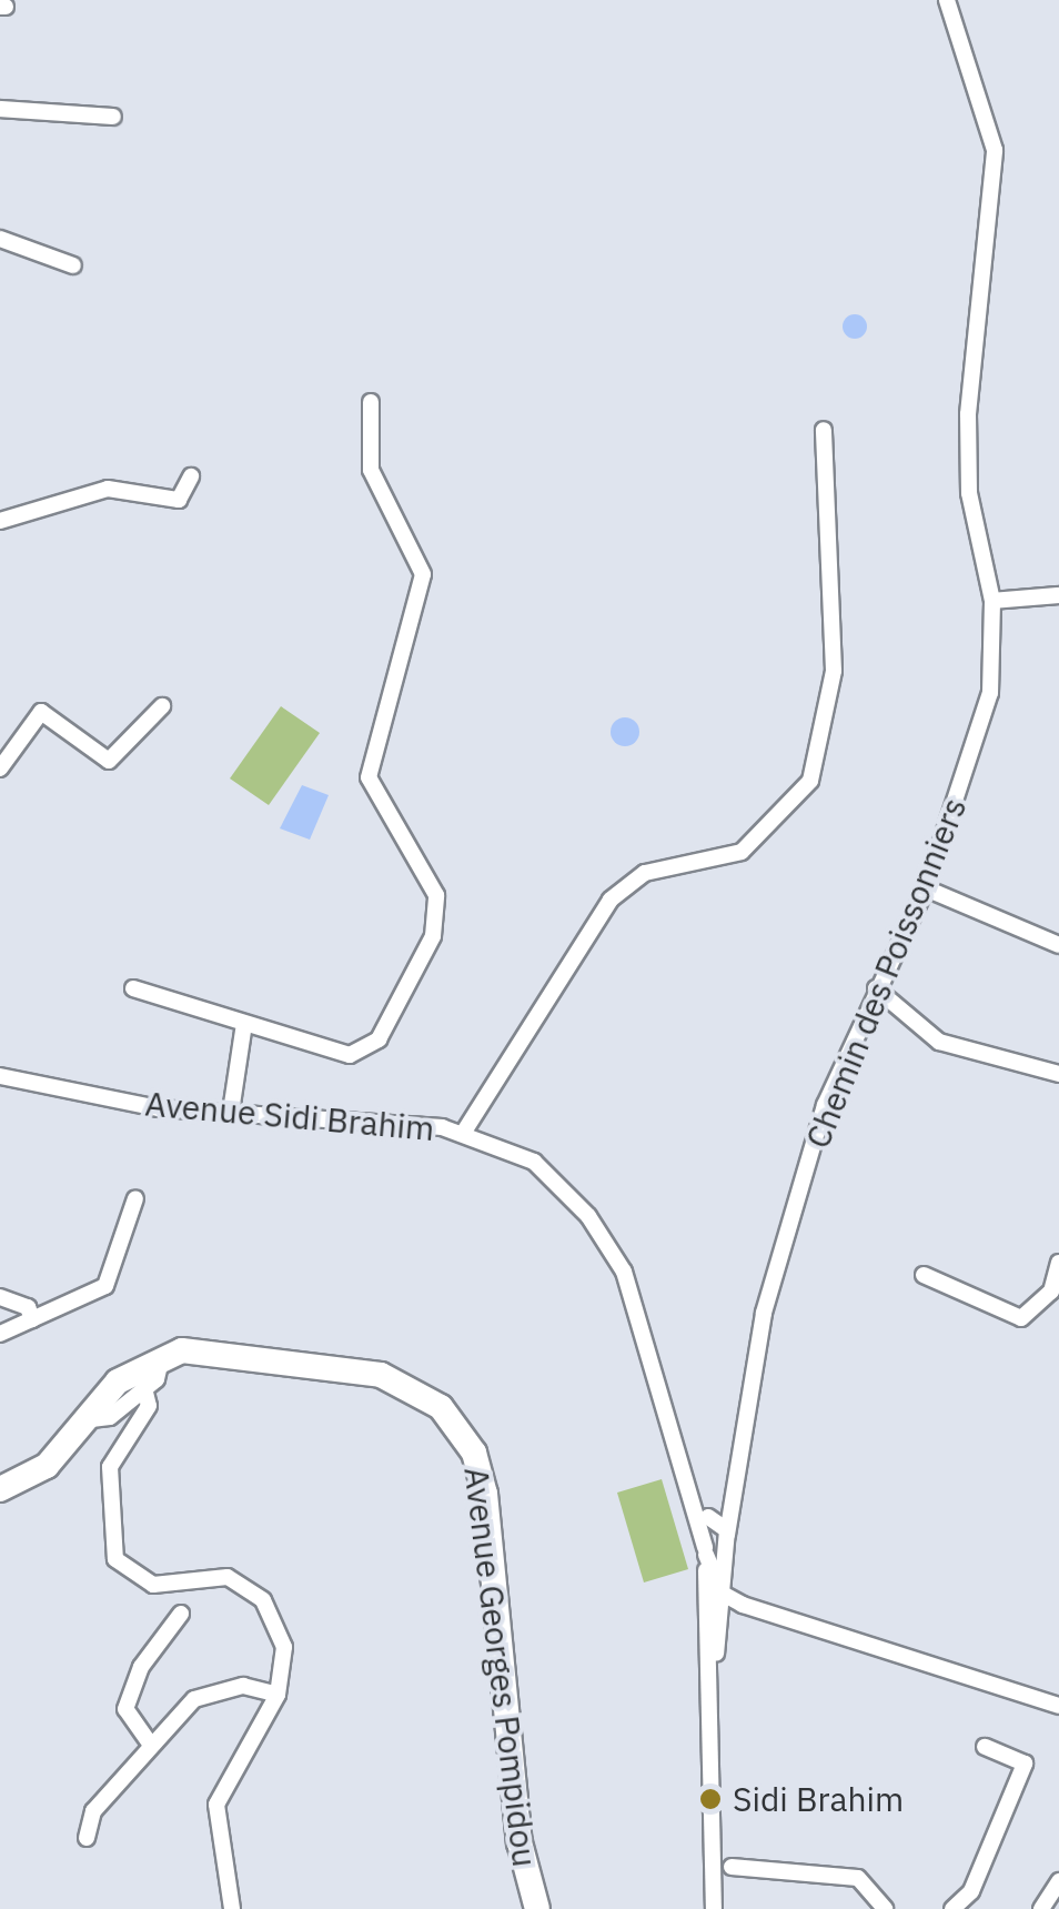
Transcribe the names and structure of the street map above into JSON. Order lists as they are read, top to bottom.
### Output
{
  "streets": {
    "main road": ["Avenue Georges Pompidou"],
    "street": ["Chemin des Poissonniers", "Avenue Sidi Brahim"]
  },
  "crossings": [
    ["Chemin des Poissonniers", "Avenue Sidi Brahim"]
  ],
  "places": ["Sidi Brahim"]
}
